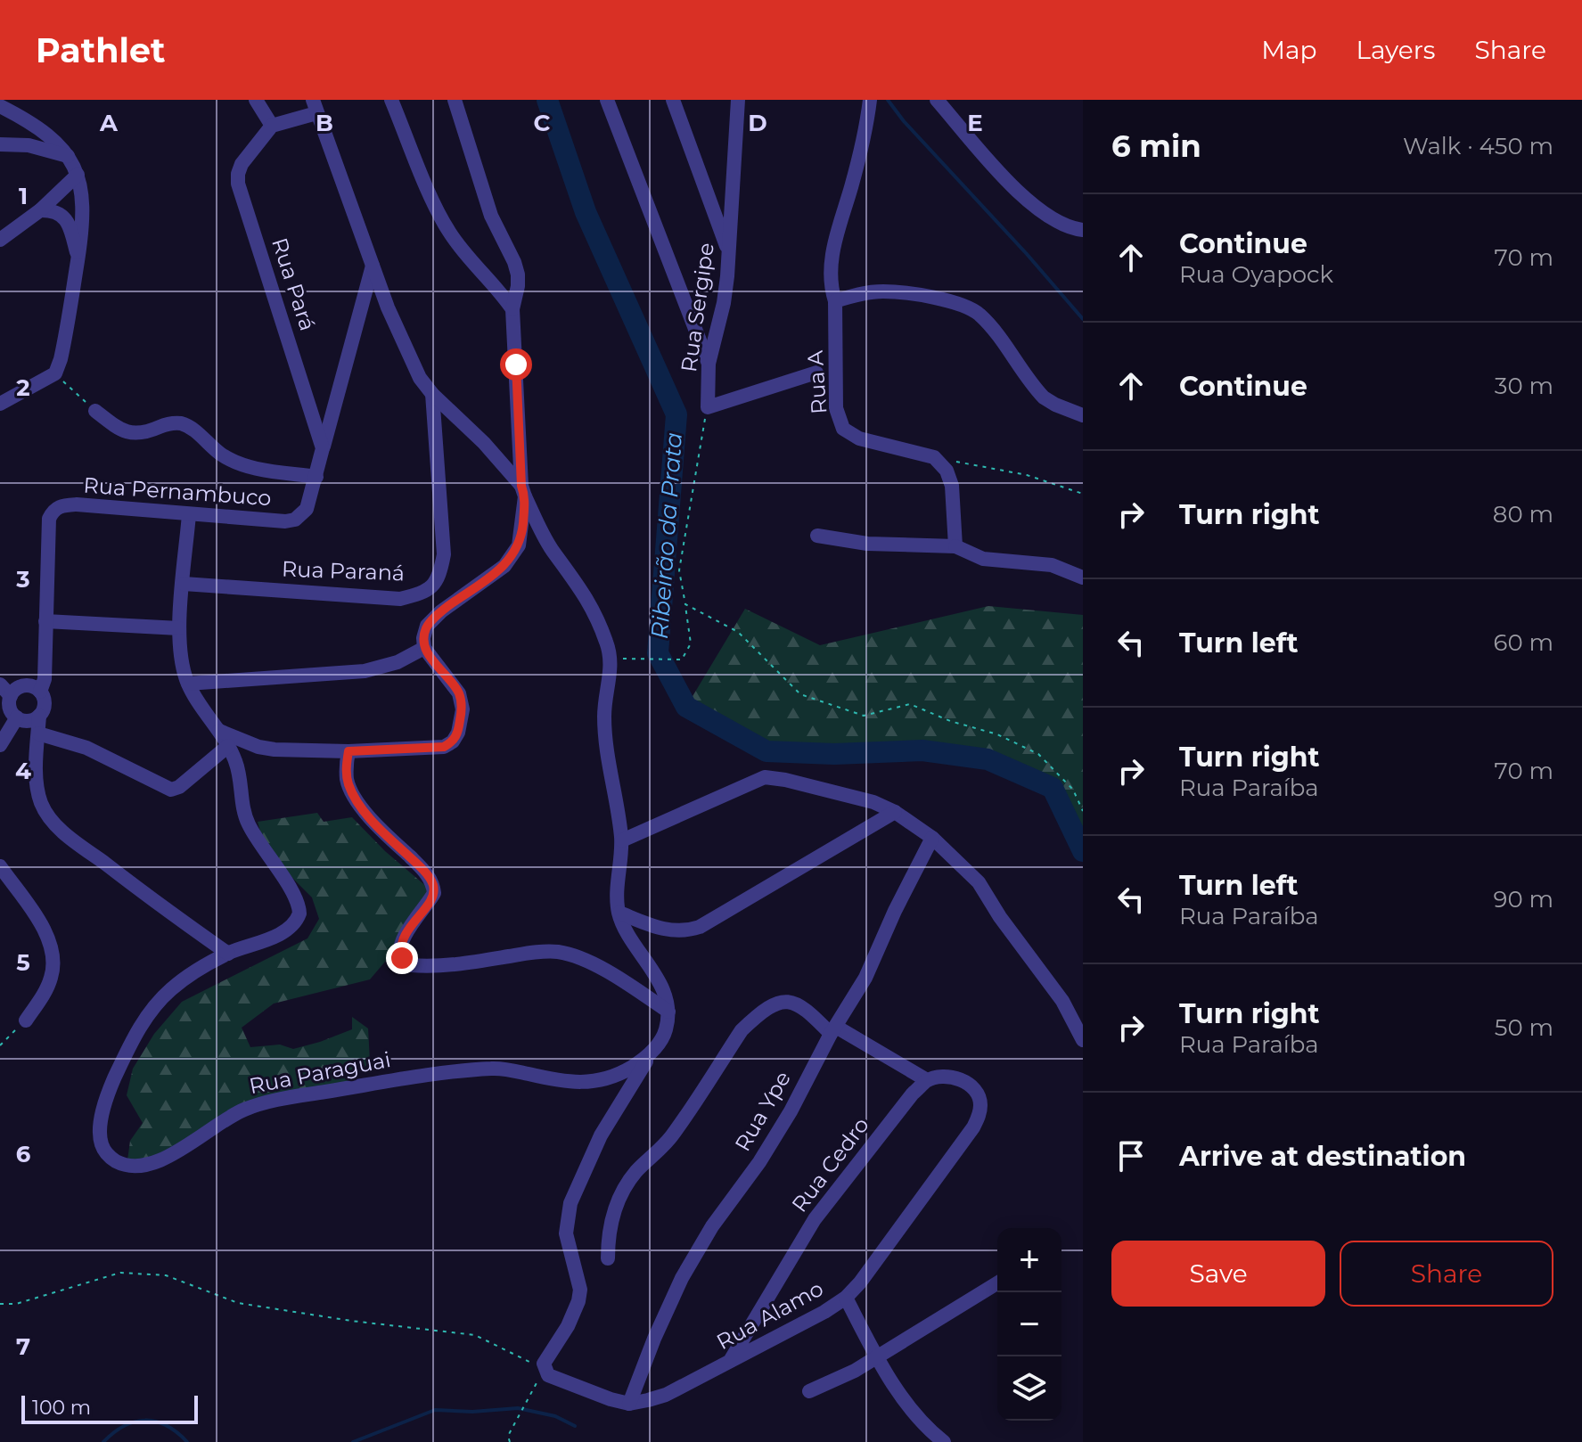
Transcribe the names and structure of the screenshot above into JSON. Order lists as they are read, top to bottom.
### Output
{
  "streets": {
    "street": [
      "Rua Pará",
      "Rua Sergipe",
      "Rua A",
      "Rua Pernambuco",
      "Rua Paraná",
      "Rua Paraguai",
      "Rua Ype",
      "Rua Cedro",
      "Rua Alamo"
    ]
  },
  "crossings": [
    ["Rua Pernambuco", "Rua Paraguai"],
    ["Rua Paraná", "Rua Paraguai"],
    ["Rua Ype", "Rua Alamo"],
    ["Rua Cedro", "Rua Alamo"]
  ],
  "water": ["Ribeirão da Prata"],
  "scale_bar": "100 m",
  "page": {
    "header": "Pathlet",
    "nav": ["Map", "Layers", "Share"],
    "heading": ["6 min", "Walk · 450 m"],
    "list": [
      ["Continue", "Rua Oyapock", "70 m"],
      ["Continue", "30 m"],
      ["Turn right", "80 m"],
      ["Turn left", "60 m"],
      ["Turn right", "Rua Paraíba", "70 m"],
      ["Turn left", "Rua Paraíba", "90 m"],
      ["Turn right", "Rua Paraíba", "50 m"],
      "Arrive at destination"
    ],
    "buttons": ["Save", "Share"],
    "map_buttons": ["+", "−"],
    "scale": "100 m"
  },
  "grid": {
    "columns": [
      "A",
      "B",
      "C",
      "D",
      "E"
    ],
    "rows": [
      "1",
      "2",
      "3",
      "4",
      "5",
      "6",
      "7"
    ]
  }
}
